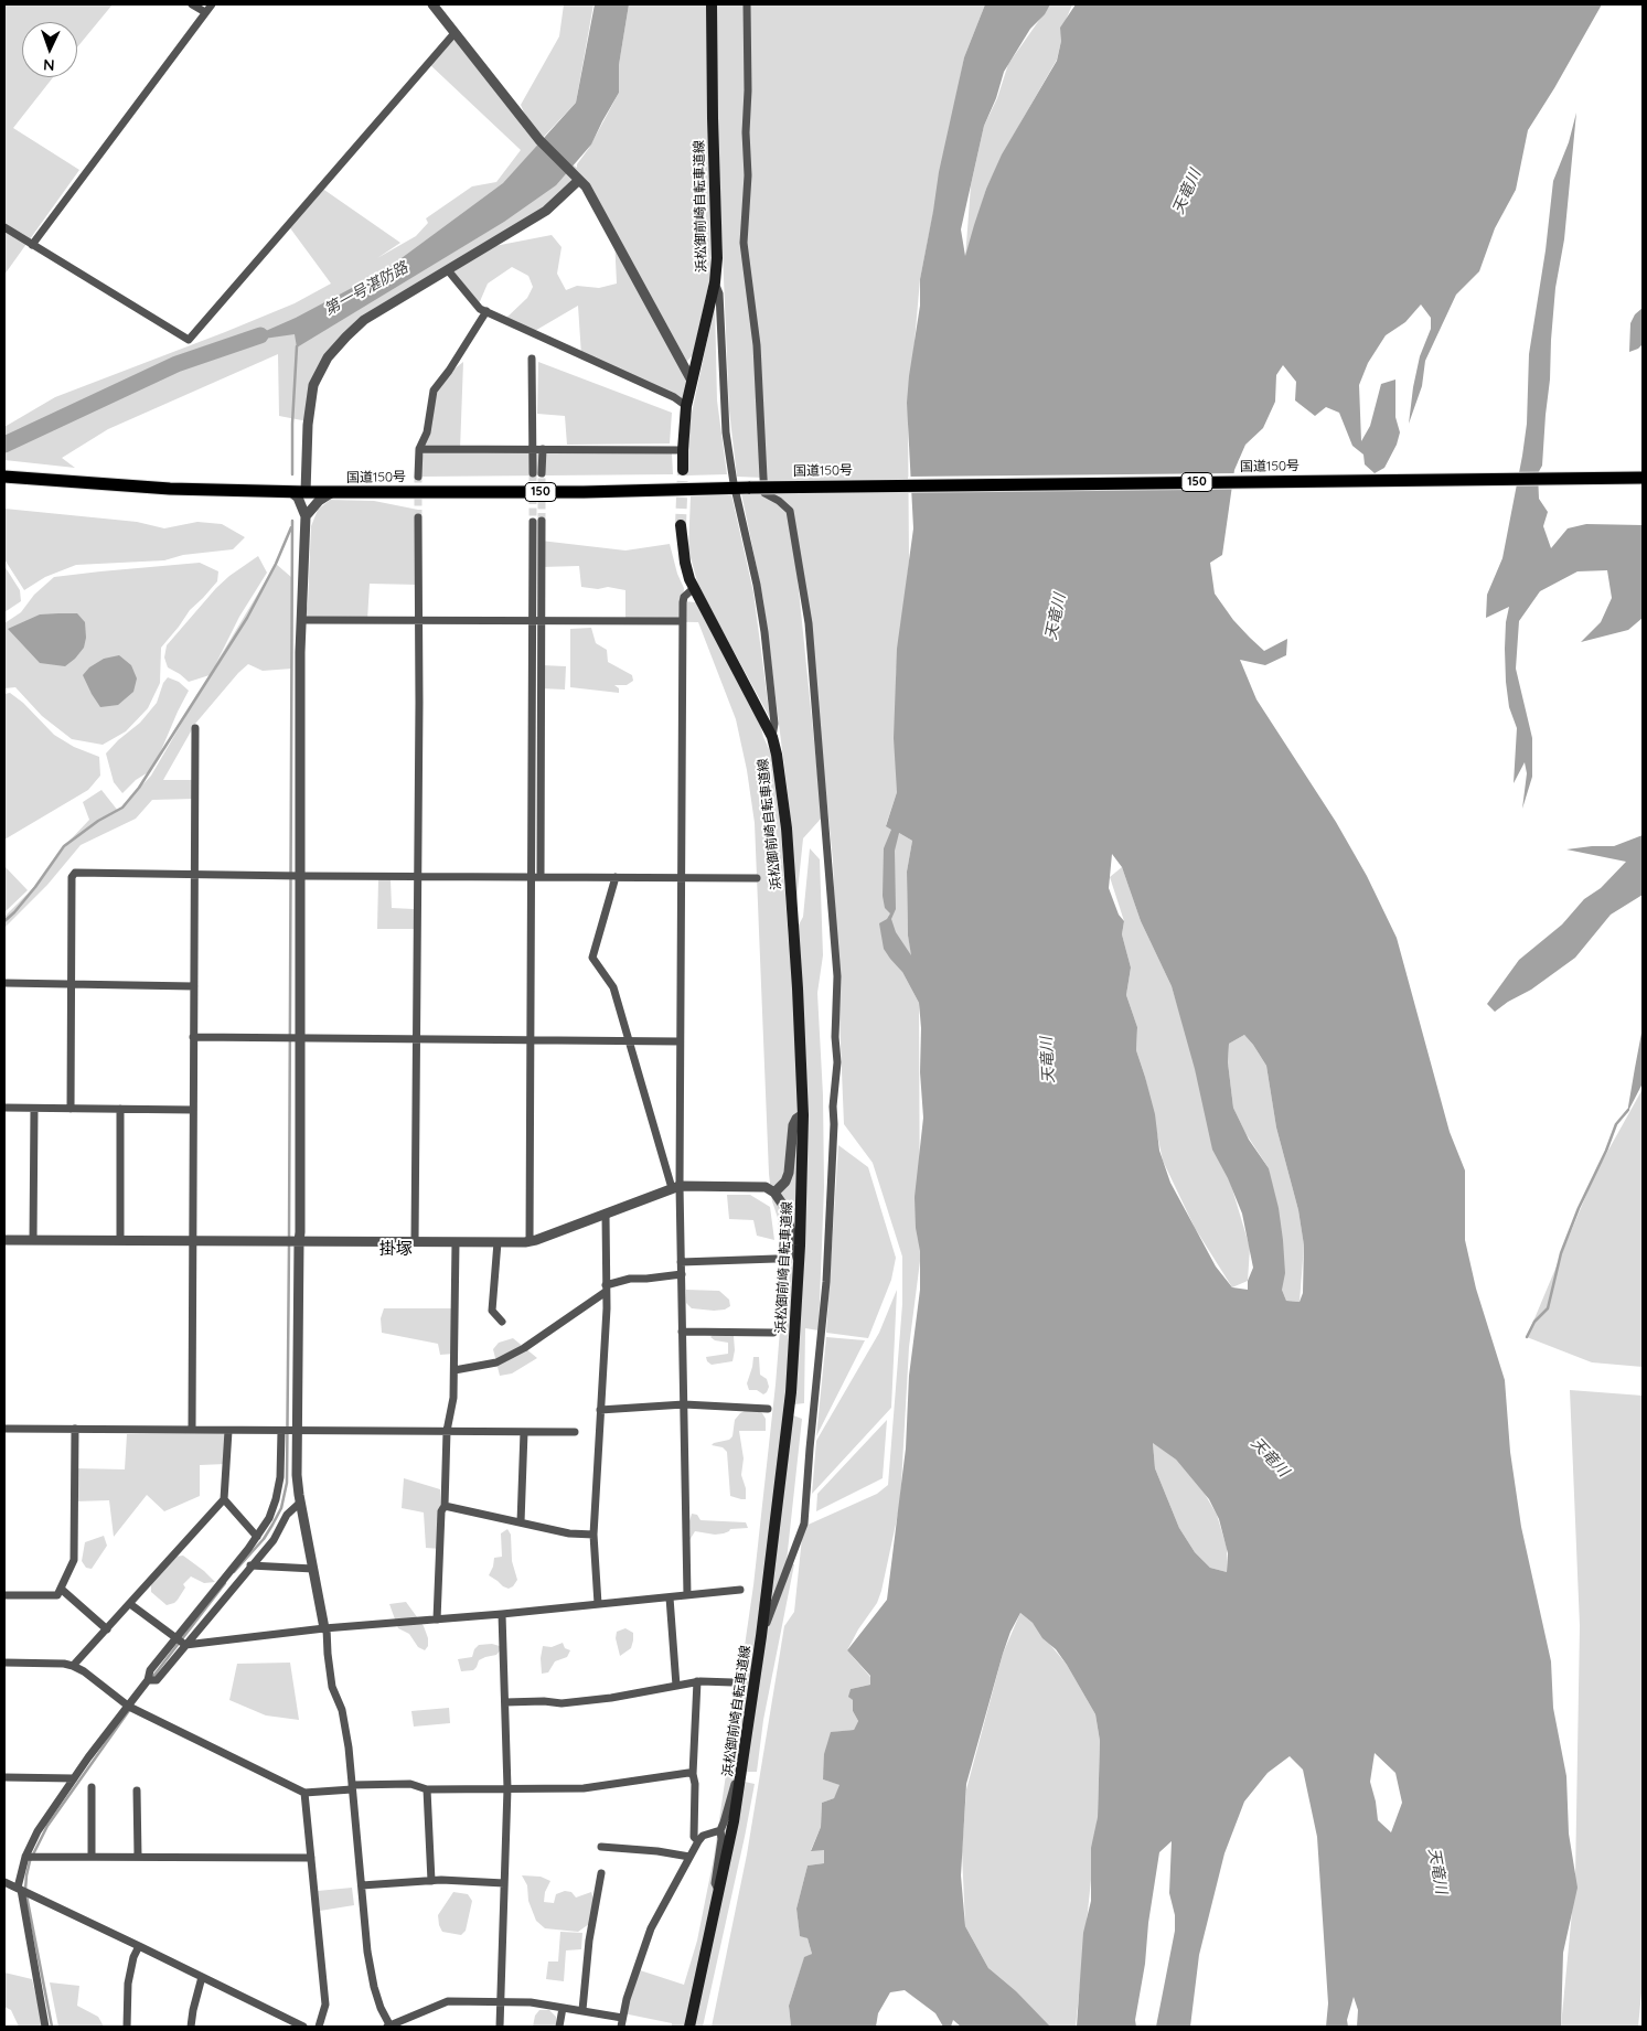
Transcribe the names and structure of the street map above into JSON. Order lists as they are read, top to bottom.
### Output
{
  "streets": {
    "highway": ["国道150号", "150"],
    "main road": ["浜松御前崎自転車道線"]
  },
  "districts": ["掛塚"],
  "water": ["天竜川", "第一号湛防路"],
  "north": "bottom"
}
